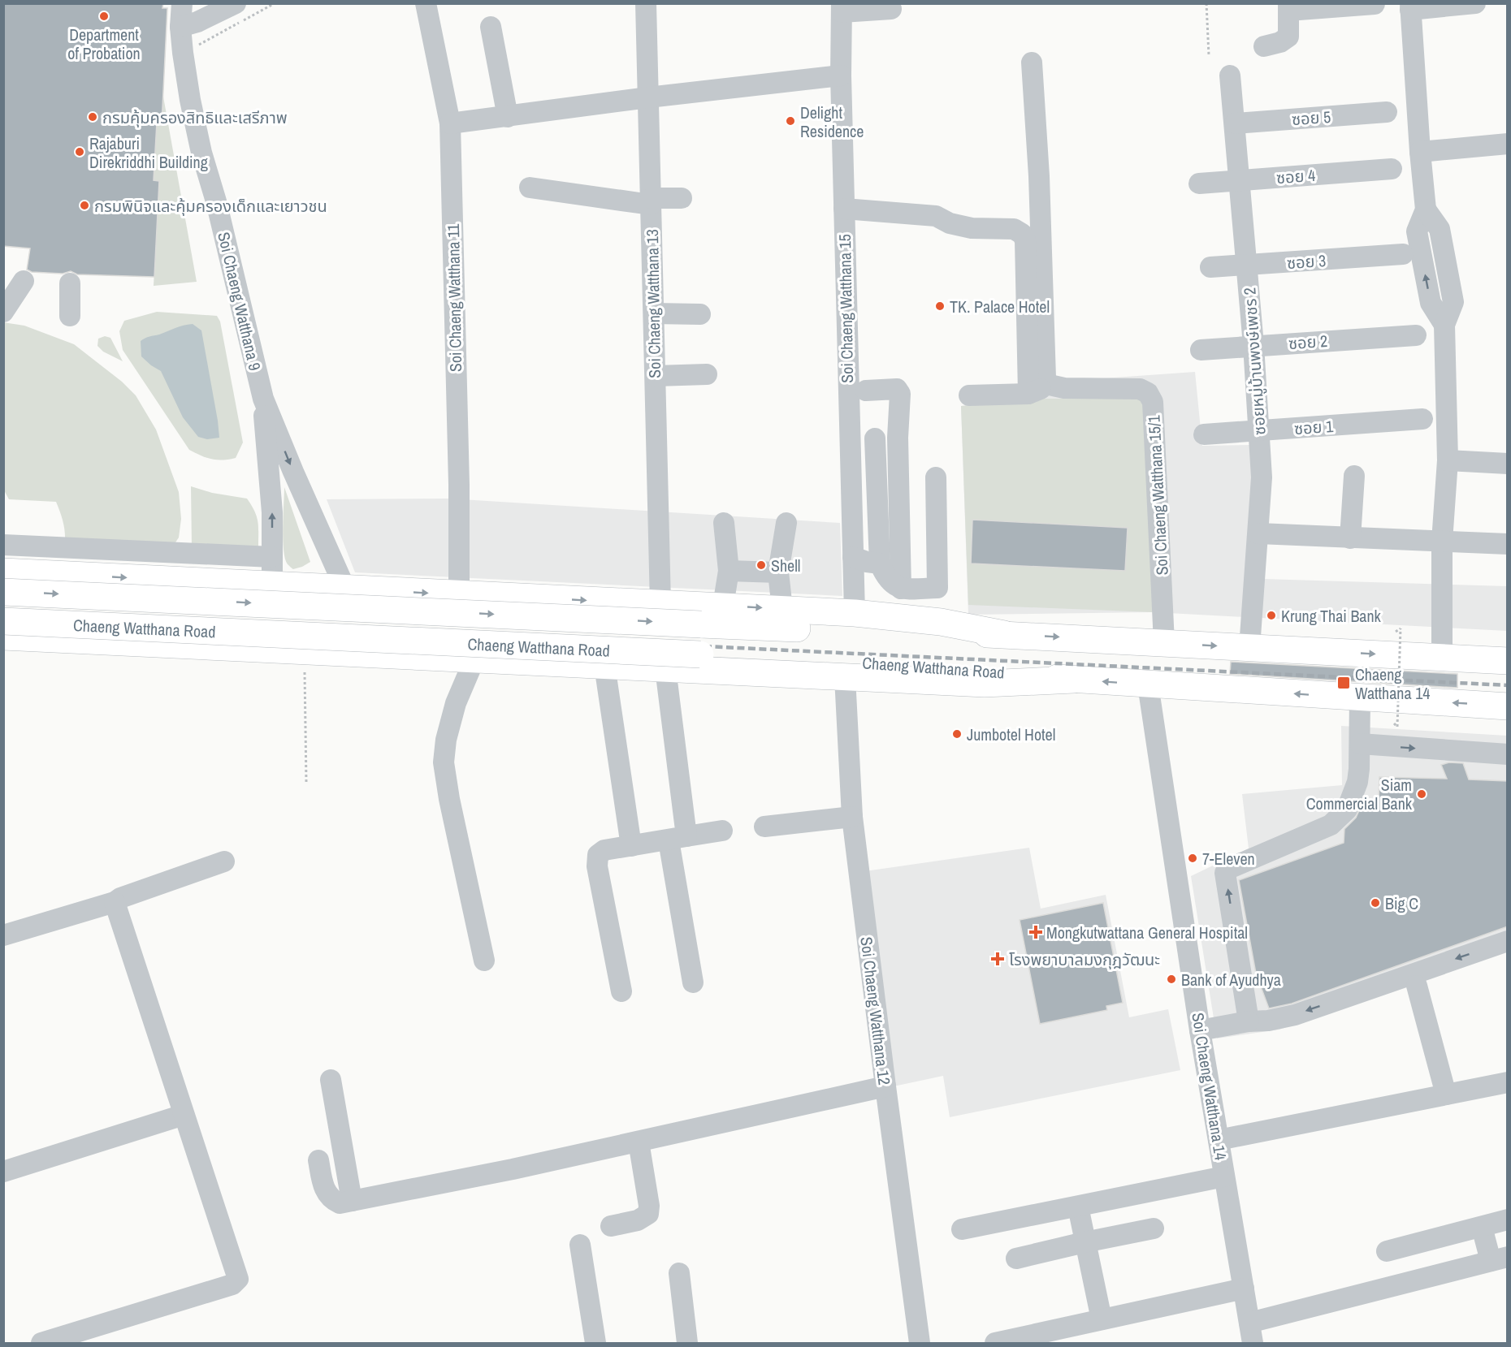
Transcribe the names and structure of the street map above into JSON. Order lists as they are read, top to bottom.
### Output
{
  "streets": {
    "main road": ["Chaeng Watthana Road"],
    "street": [
      "ซอย 5",
      "ซอย 4",
      "ซอย 3",
      "Soi Chaeng Watthana 11",
      "Soi Chaeng Watthana 9",
      "Soi Chaeng Watthana 13",
      "Soi Chaeng Watthana 15",
      "ซอย 2",
      "ซอยหมู่บ้านพงษ์เพชร 2",
      "ซอย 1",
      "Soi Chaeng Watthana 15/1",
      "Soi Chaeng Watthana 12",
      "Soi Chaeng Watthana 14"
    ]
  },
  "crossings": [
    ["ซอย 5", "ซอยหมู่บ้านพงษ์เพชร 2"],
    ["ซอย 4", "ซอยหมู่บ้านพงษ์เพชร 2"],
    ["ซอย 3", "ซอยหมู่บ้านพงษ์เพชร 2"],
    ["Soi Chaeng Watthana 11", "Chaeng Watthana Road"],
    ["Soi Chaeng Watthana 9", "Chaeng Watthana Road"],
    ["Soi Chaeng Watthana 13", "Chaeng Watthana Road"],
    ["Soi Chaeng Watthana 15", "Chaeng Watthana Road"],
    ["ซอย 2", "ซอยหมู่บ้านพงษ์เพชร 2"],
    ["ซอยหมู่บ้านพงษ์เพชร 2", "ซอย 1"],
    ["ซอยหมู่บ้านพงษ์เพชร 2", "Chaeng Watthana Road"],
    ["Soi Chaeng Watthana 15/1", "Chaeng Watthana Road"],
    ["Chaeng Watthana Road", "Soi Chaeng Watthana 12"],
    ["Chaeng Watthana Road", "Soi Chaeng Watthana 14"]
  ],
  "places": {
    "other": [
      "Department of Probation",
      "กรมคุ้มครองสิทธิและเสรีภาพ",
      "Delight Residence",
      "Rajaburi Direkriddhi Building",
      "กรมพินิจและคุ้มครองเด็กและเยาวชน",
      "TK. Palace Hotel",
      "Shell",
      "Krung Thai Bank",
      "Jumbotel Hotel",
      "Siam Commercial Bank",
      "7-Eleven",
      "Big C",
      "Bank of Ayudhya"
    ],
    "transit": ["Chaeng Watthana 14"],
    "health": ["Mongkutwattana General Hospital", "โรงพยาบาลมงกุฎวัฒนะ"]
  }
}
